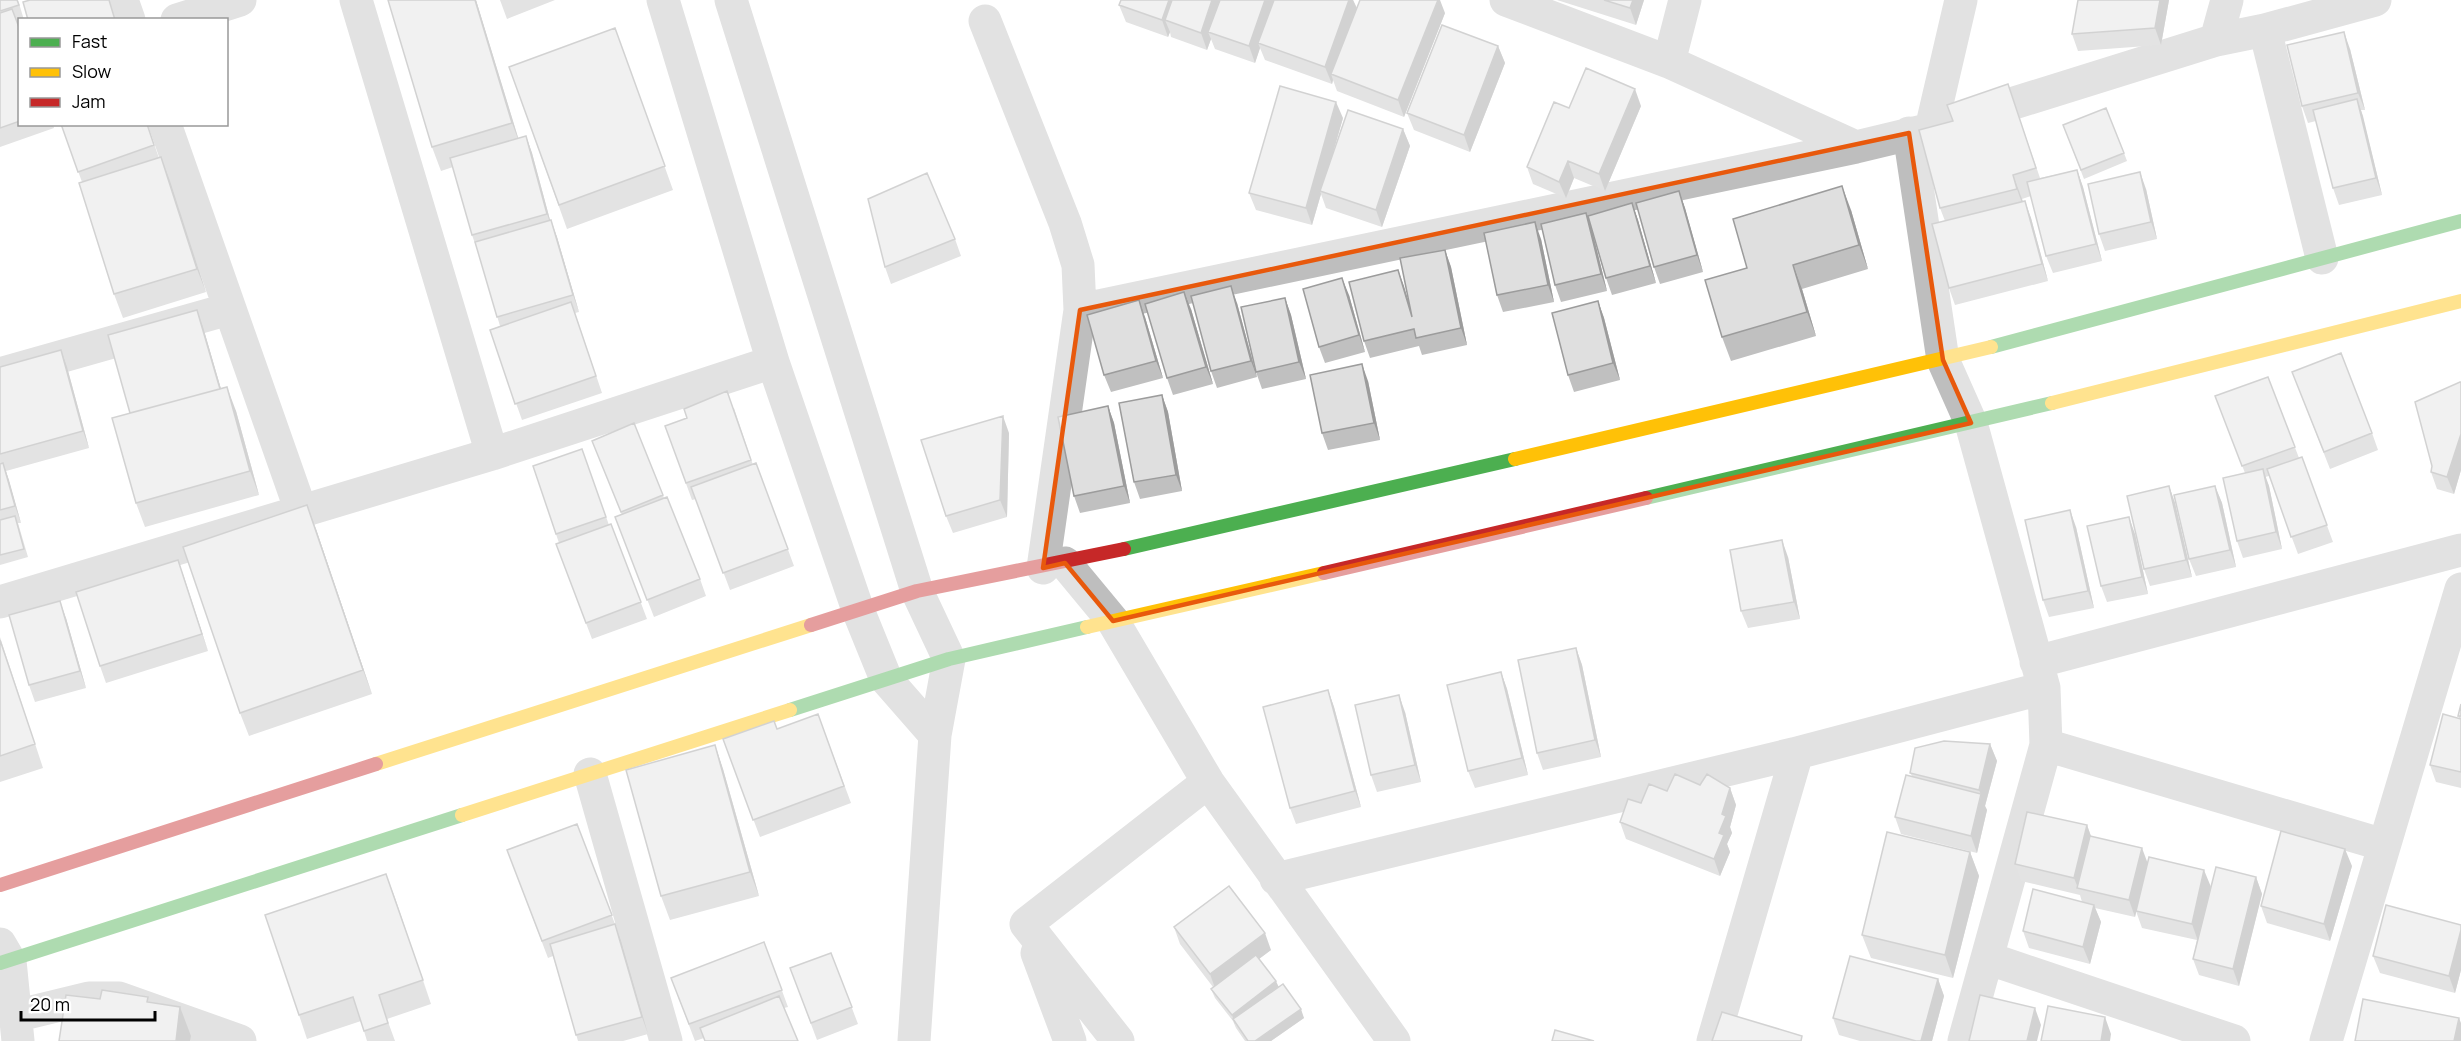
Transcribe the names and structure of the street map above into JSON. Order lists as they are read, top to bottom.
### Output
{
  "legend": ["Fast", "Slow", "Jam"],
  "scale_bar": "20 m"
}
